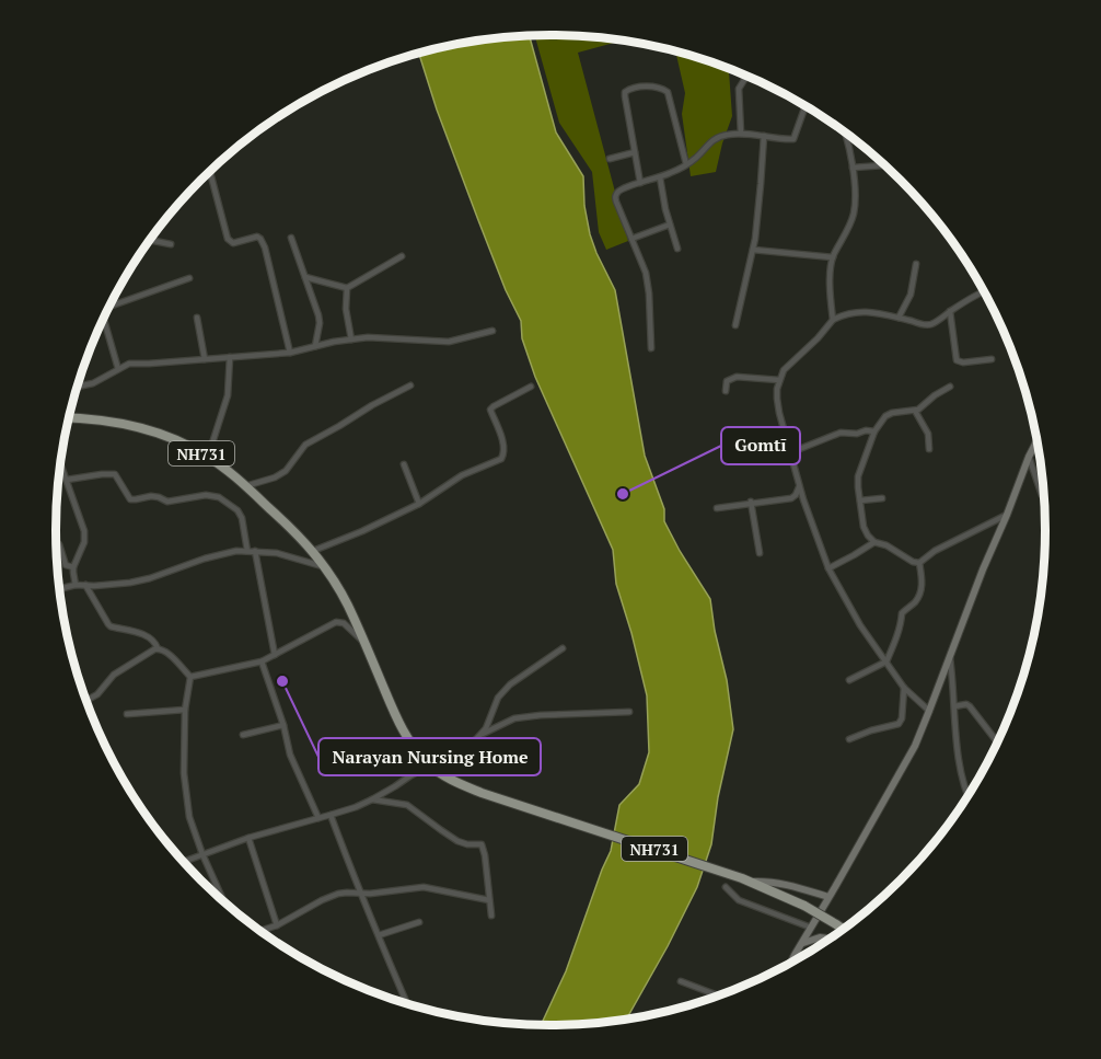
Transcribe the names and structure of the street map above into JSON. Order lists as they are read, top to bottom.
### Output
{
  "streets": {
    "highway": ["NH731"]
  },
  "places": ["Gomtī", "Narayan Nursing Home"]
}
